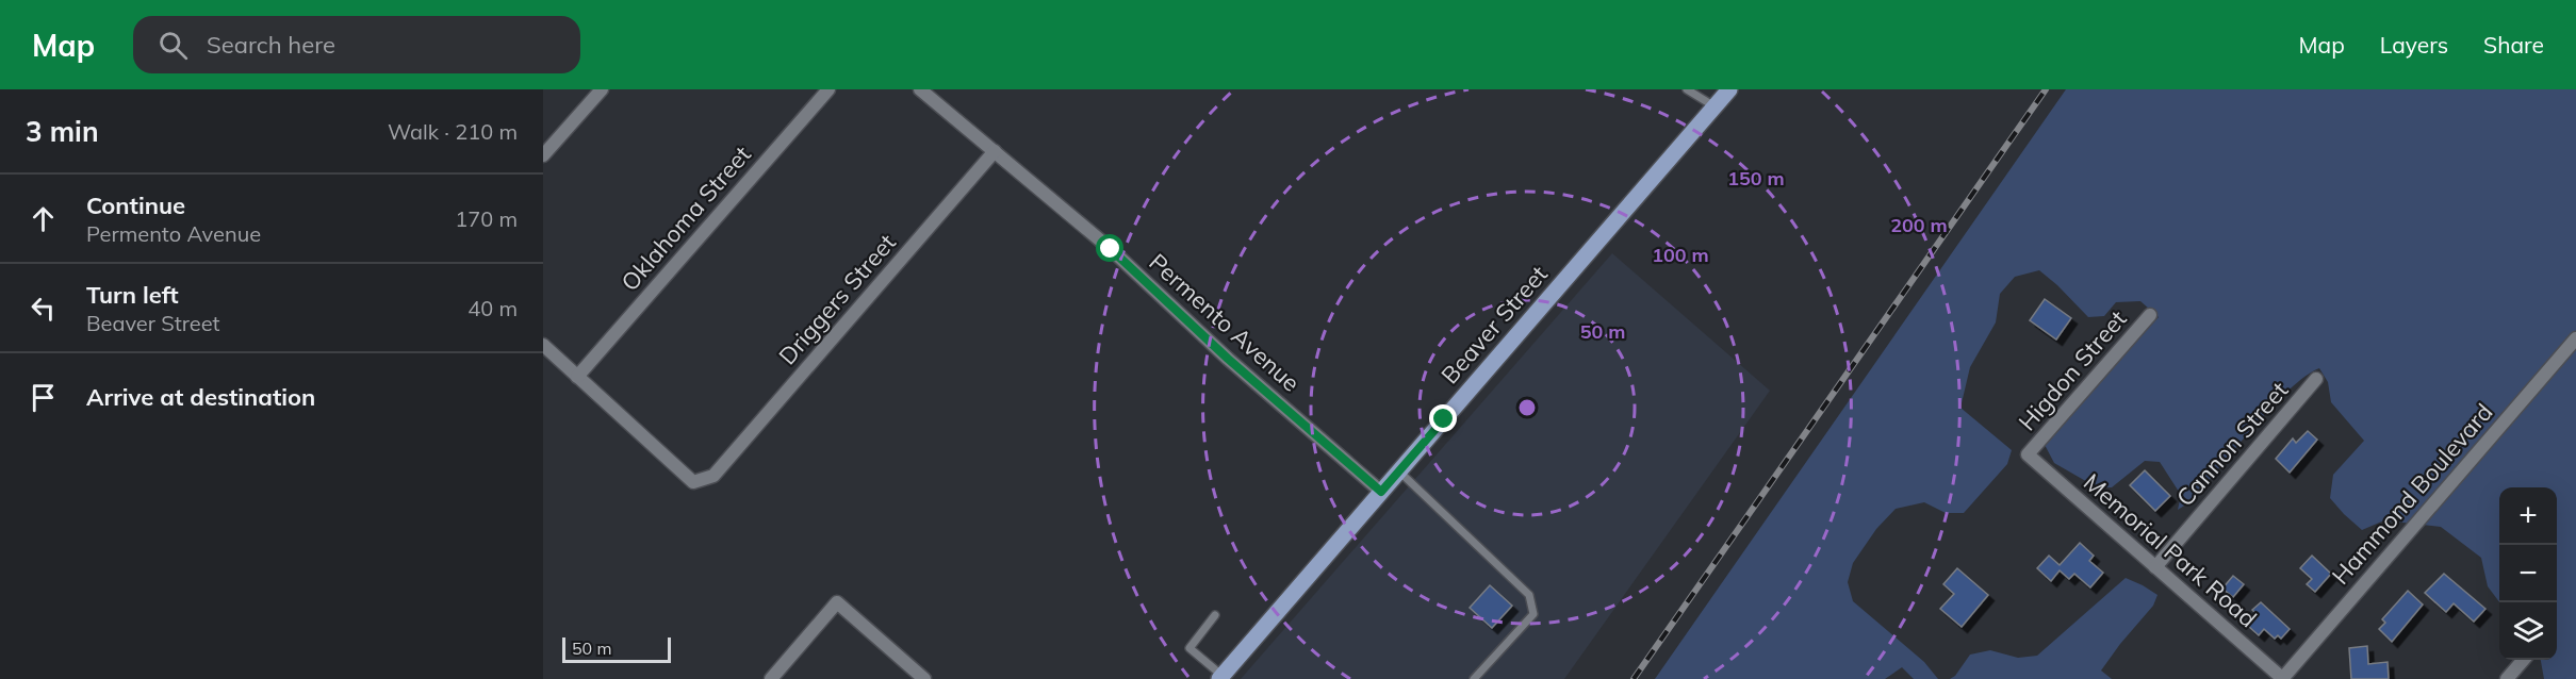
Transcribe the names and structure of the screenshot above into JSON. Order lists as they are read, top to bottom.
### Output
{
  "streets": {
    "main road": ["Beaver Street"],
    "street": [
      "Oklahoma Street",
      "Driggers Street",
      "Permento Avenue",
      "Higdon Street",
      "Cannon Street",
      "Hammond Boulevard",
      "Memorial Park Road"
    ]
  },
  "crossings": [
    ["Oklahoma Street", "Driggers Street"],
    ["Driggers Street", "Permento Avenue"],
    ["Permento Avenue", "Beaver Street"],
    ["Higdon Street", "Memorial Park Road"],
    ["Cannon Street", "Memorial Park Road"],
    ["Hammond Boulevard", "Memorial Park Road"]
  ],
  "scale_bar": "50 m",
  "page": {
    "header": "Map",
    "search": "Search here",
    "nav": ["Map", "Layers", "Share"],
    "heading": ["3 min", "Walk · 210 m"],
    "list": [
      ["Continue", "Permento Avenue", "170 m"],
      ["Turn left", "Beaver Street", "40 m"],
      "Arrive at destination"
    ],
    "map_buttons": ["+", "−"],
    "scale": "50 m"
  },
  "rings": [
    "150 m",
    "200 m",
    "100 m",
    "50 m"
  ]
}
